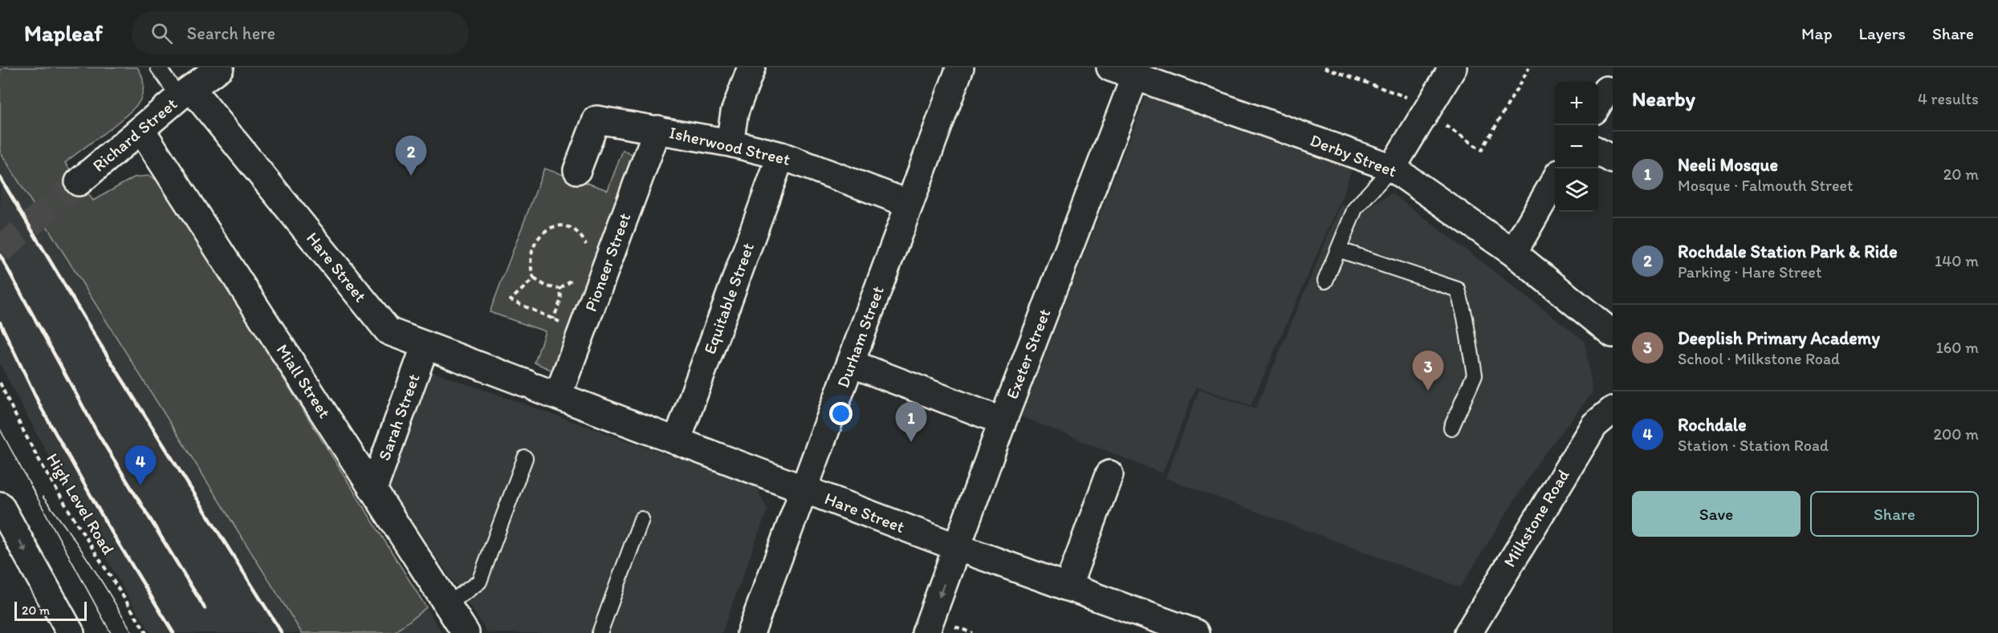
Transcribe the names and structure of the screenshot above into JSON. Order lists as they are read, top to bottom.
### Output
{
  "streets": {
    "street": [
      "Richard Street",
      "Isherwood Street",
      "Derby Street",
      "Pioneer Street",
      "Hare Street",
      "Equitable Street",
      "Durham Street",
      "Exeter Street",
      "Miall Street",
      "Sarah Street",
      "Milkstone Road"
    ],
    "path": ["High Level Road"]
  },
  "crossings": [
    ["Richard Street", "Hare Street"],
    ["Richard Street", "Miall Street"],
    ["Isherwood Street", "Pioneer Street"],
    ["Isherwood Street", "Equitable Street"],
    ["Isherwood Street", "Durham Street"],
    ["Derby Street", "Exeter Street"],
    ["Pioneer Street", "Hare Street"],
    ["Hare Street", "Equitable Street"],
    ["Hare Street", "Durham Street"],
    ["Hare Street", "Exeter Street"],
    ["Hare Street", "Sarah Street"],
    ["Miall Street", "Sarah Street"]
  ],
  "scale_bar": "20 m",
  "page": {
    "header": "Mapleaf",
    "search": "Search here",
    "nav": ["Map", "Layers", "Share"],
    "heading": ["Nearby", "4 results"],
    "map_buttons": ["+", "−"],
    "list": [
      {
        "mark": "1",
        "name": "Neeli Mosque",
        "note": "Mosque · Falmouth Street",
        "value": "20 m"
      },
      {
        "mark": "2",
        "name": "Rochdale Station Park & Ride",
        "note": "Parking · Hare Street",
        "value": "140 m"
      },
      {
        "mark": "3",
        "name": "Deeplish Primary Academy",
        "note": "School · Milkstone Road",
        "value": "160 m"
      },
      {
        "mark": "4",
        "name": "Rochdale",
        "note": "Station · Station Road",
        "value": "200 m"
      }
    ],
    "pins": [
      "2",
      "3",
      "1",
      "4"
    ],
    "buttons": ["Save", "Share"],
    "scale": "20 m"
  }
}
